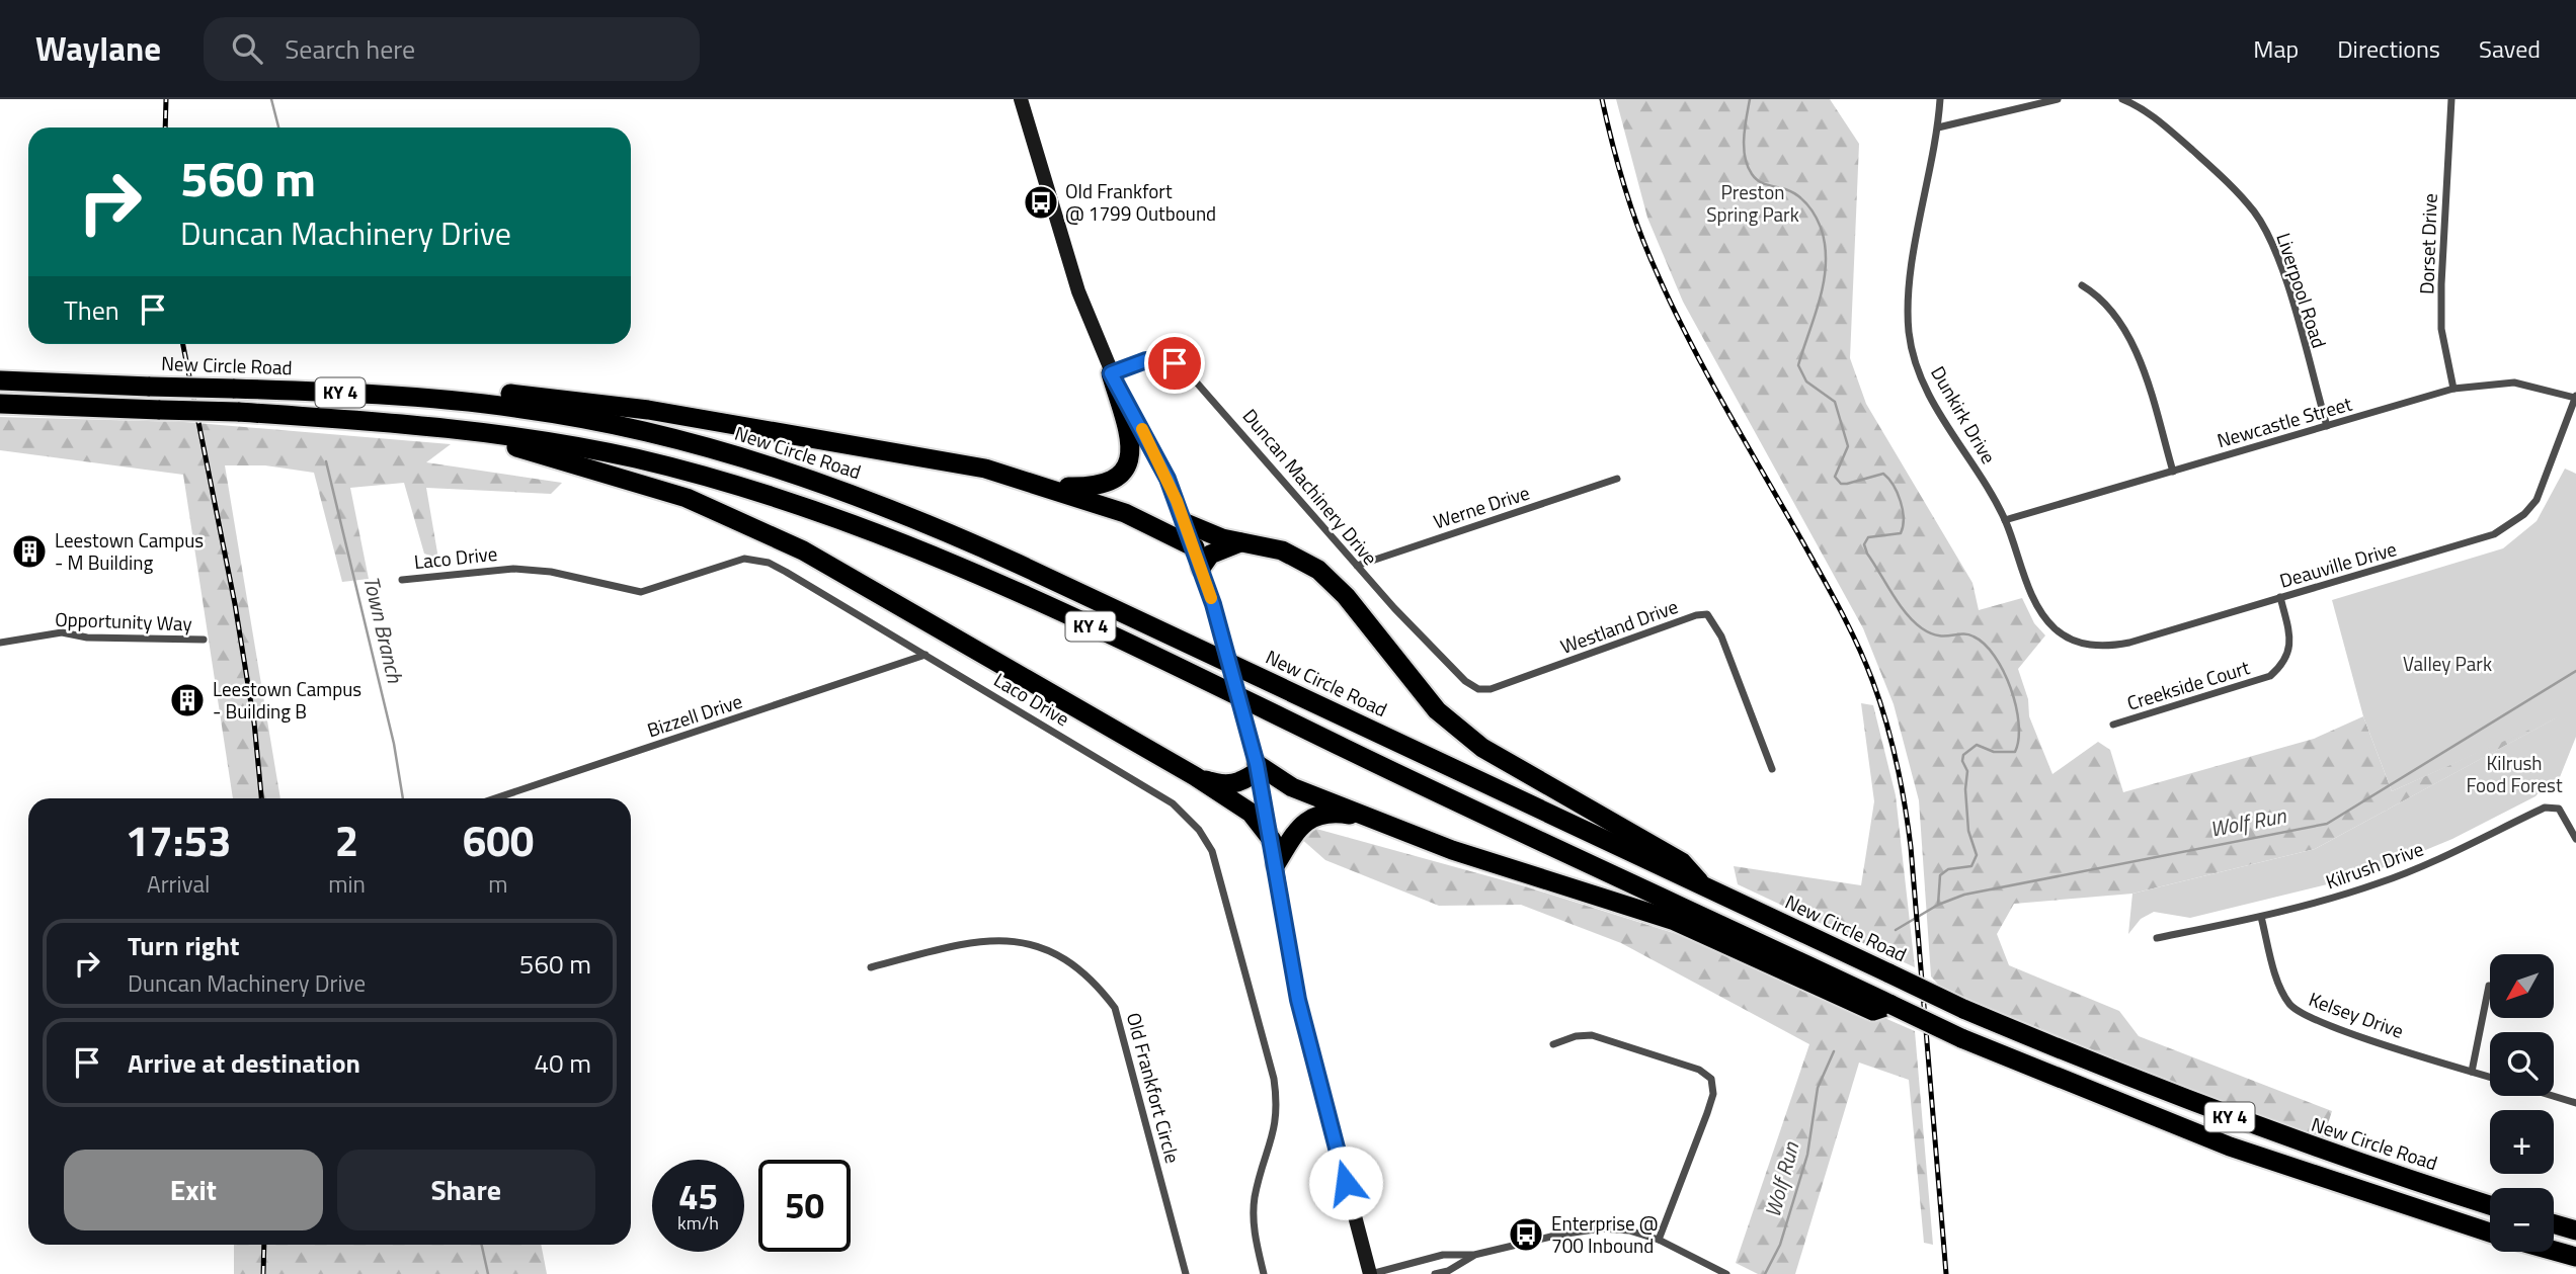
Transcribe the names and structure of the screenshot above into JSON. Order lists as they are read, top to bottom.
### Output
{
  "streets": {
    "highway": ["New Circle Road", "KY 4"],
    "street": [
      "Dorset Drive",
      "Liverpool Road",
      "Dunkirk Drive",
      "Newcastle Street",
      "Duncan Machinery Drive",
      "Werne Drive",
      "Laco Drive",
      "Deauville Drive",
      "Opportunity Way",
      "Westland Drive",
      "Creekside Court",
      "Bizzell Drive",
      "Kilrush Drive",
      "Kelsey Drive",
      "Old Frankfort Circle"
    ]
  },
  "crossings": [
    ["Dorset Drive", "Newcastle Street"],
    ["Liverpool Road", "Newcastle Street"],
    ["Dunkirk Drive", "Newcastle Street"],
    ["Dunkirk Drive", "Deauville Drive"],
    ["Newcastle Street", "Deauville Drive"],
    ["Duncan Machinery Drive", "Werne Drive"],
    ["Duncan Machinery Drive", "Westland Drive"],
    ["Laco Drive", "Bizzell Drive"],
    ["Deauville Drive", "Creekside Court"],
    ["Kilrush Drive", "Kelsey Drive"]
  ],
  "water": ["Town Branch", "Wolf Run"],
  "parks": ["Preston Spring Park", "Valley Park", "Kilrush Food Forest"],
  "places": {
    "bus stop": ["Old Frankfort @ 1799 Outbound", "Enterprise @ 700 Inbound"],
    "building": ["Leestown Campus - M Building", "Leestown Campus - Building B"]
  },
  "north": "bottom left",
  "page": {
    "header": "Waylane",
    "search": "Search here",
    "nav": ["Map", "Directions", "Saved"],
    "turn": ["560 m", "Duncan Machinery Drive"],
    "then": "Then",
    "eta": [
      "17:53",
      "Arrival",
      "2",
      "min",
      "600",
      "m"
    ],
    "list": [
      {
        "name": "Turn right",
        "note": "Duncan Machinery Drive",
        "value": "560 m"
      },
      {
        "name": "Arrive at destination",
        "value": "40 m"
      }
    ],
    "map_buttons": ["+", "−"],
    "buttons": ["Exit", "Share"],
    "speed": "45 km/h",
    "limit": "50"
  }
}
